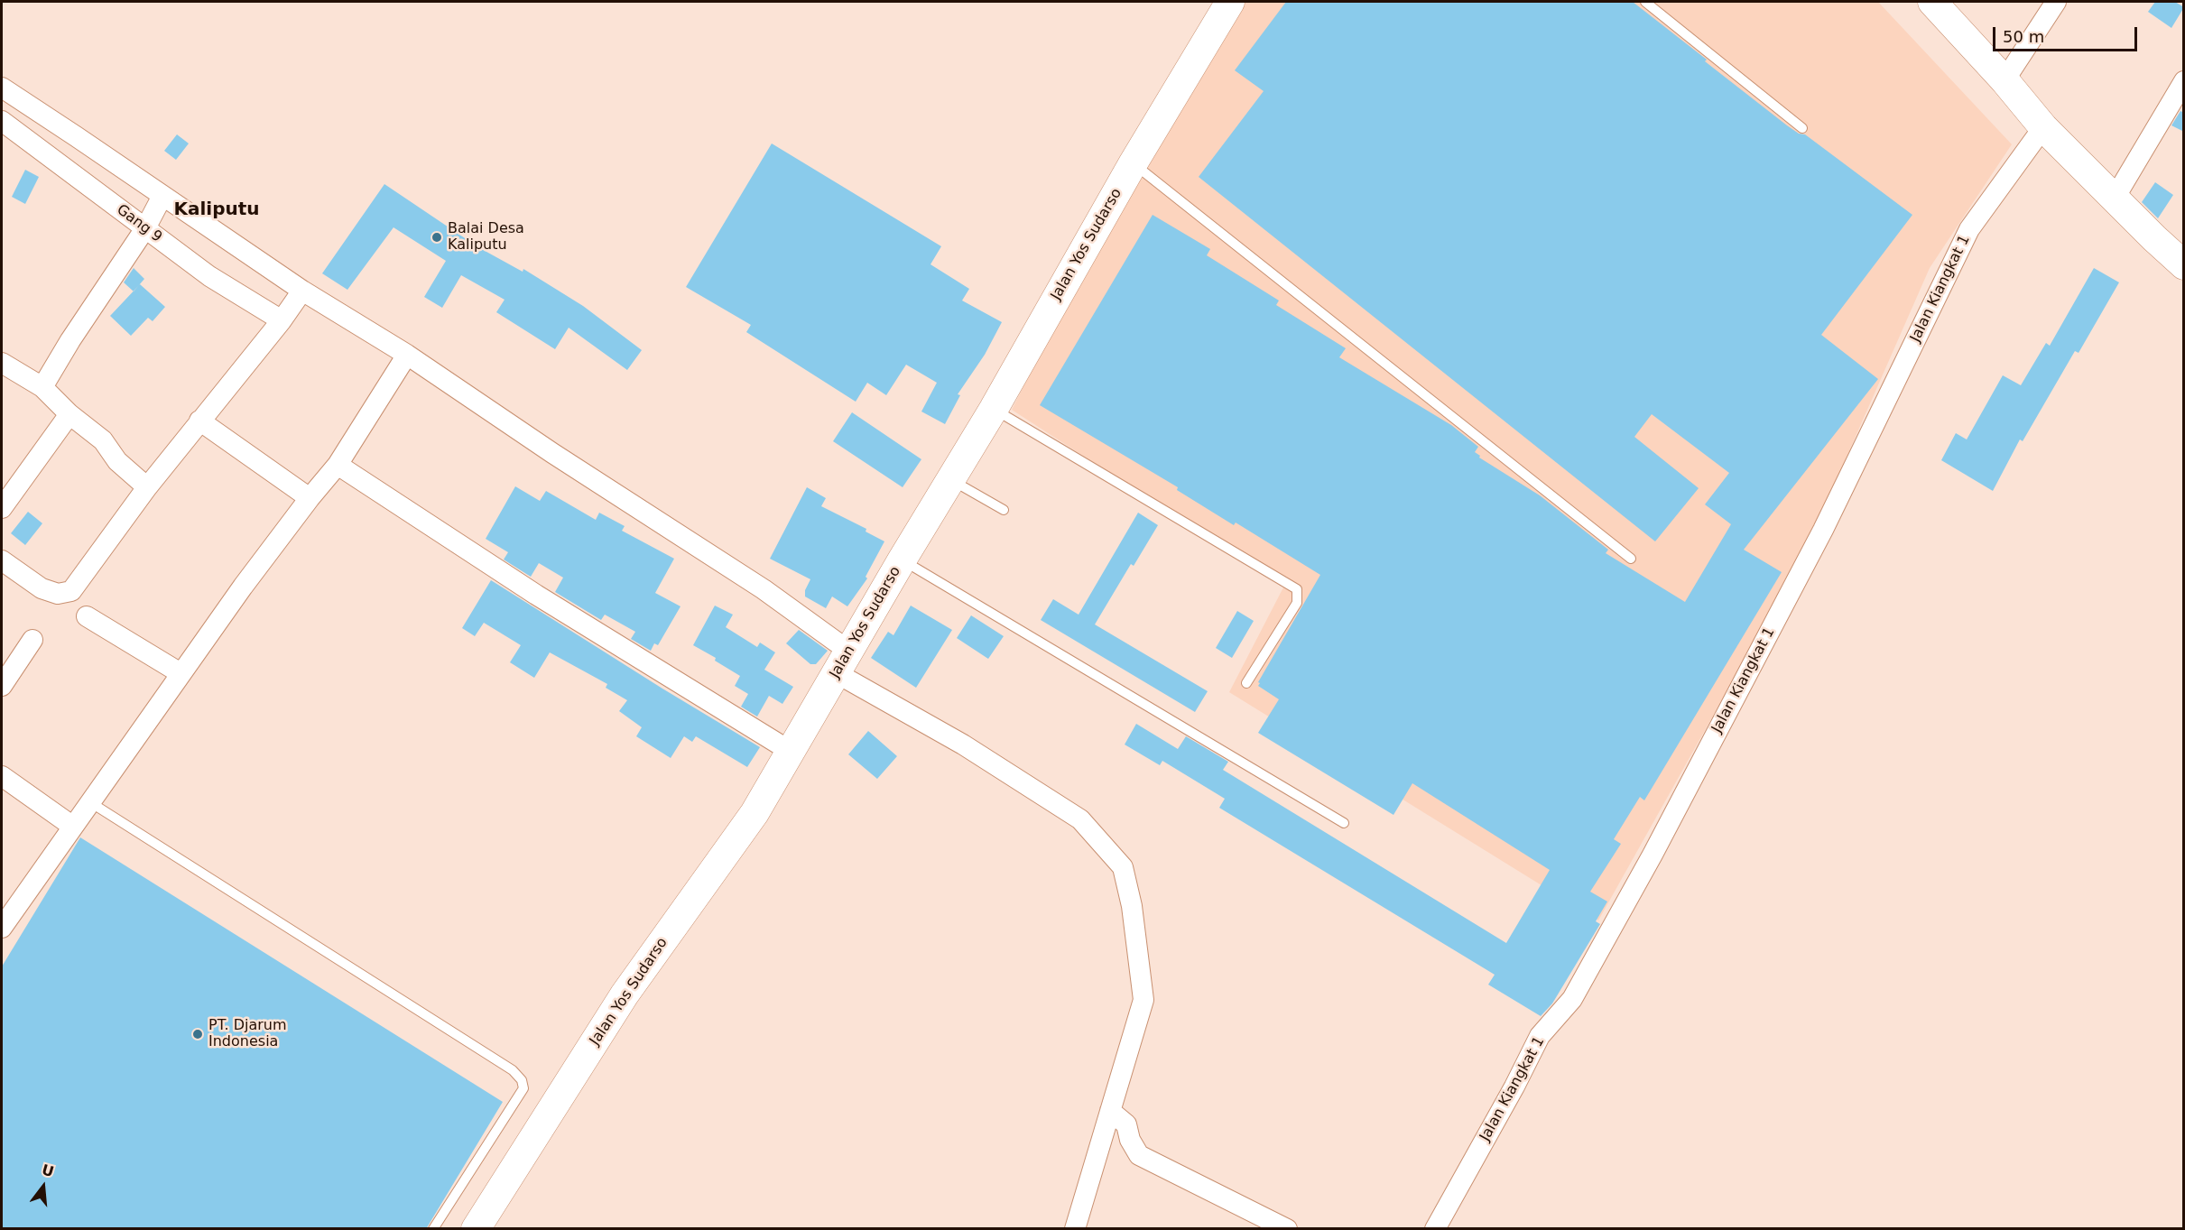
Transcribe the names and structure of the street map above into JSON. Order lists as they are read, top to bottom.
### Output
{
  "streets": {
    "street": ["Gang 9", "Jalan Yos Sudarso", "Jalan Kiangkat 1"]
  },
  "districts": ["Kaliputu"],
  "places": ["Balai Desa Kaliputu", "PT. Djarum Indonesia"],
  "scale_bar": "50 m",
  "north": "top"
}
